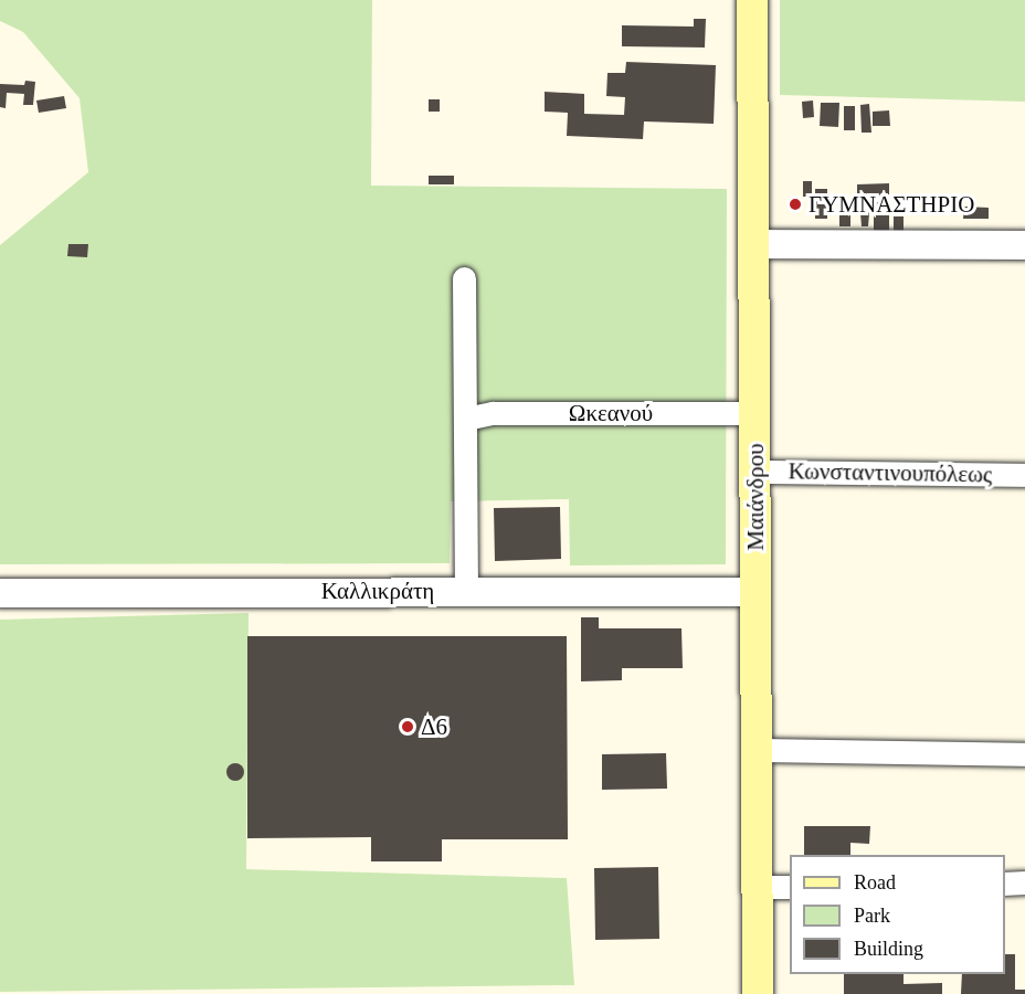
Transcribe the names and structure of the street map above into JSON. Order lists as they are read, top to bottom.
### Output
{
  "streets": {
    "main road": ["Μαιάνδρου"],
    "street": ["Ωκεανού", "Κωνσταντινουπόλεως", "Καλλικράτη"]
  },
  "crossings": [
    ["Ωκεανού", "Μαιάνδρου"],
    ["Κωνσταντινουπόλεως", "Μαιάνδρου"],
    ["Μαιάνδρου", "Καλλικράτη"]
  ],
  "places": ["ΓΥΜΝΑΣΤΗΡΙΟ", "Δ6"],
  "legend": ["Road", "Park", "Building"]
}
